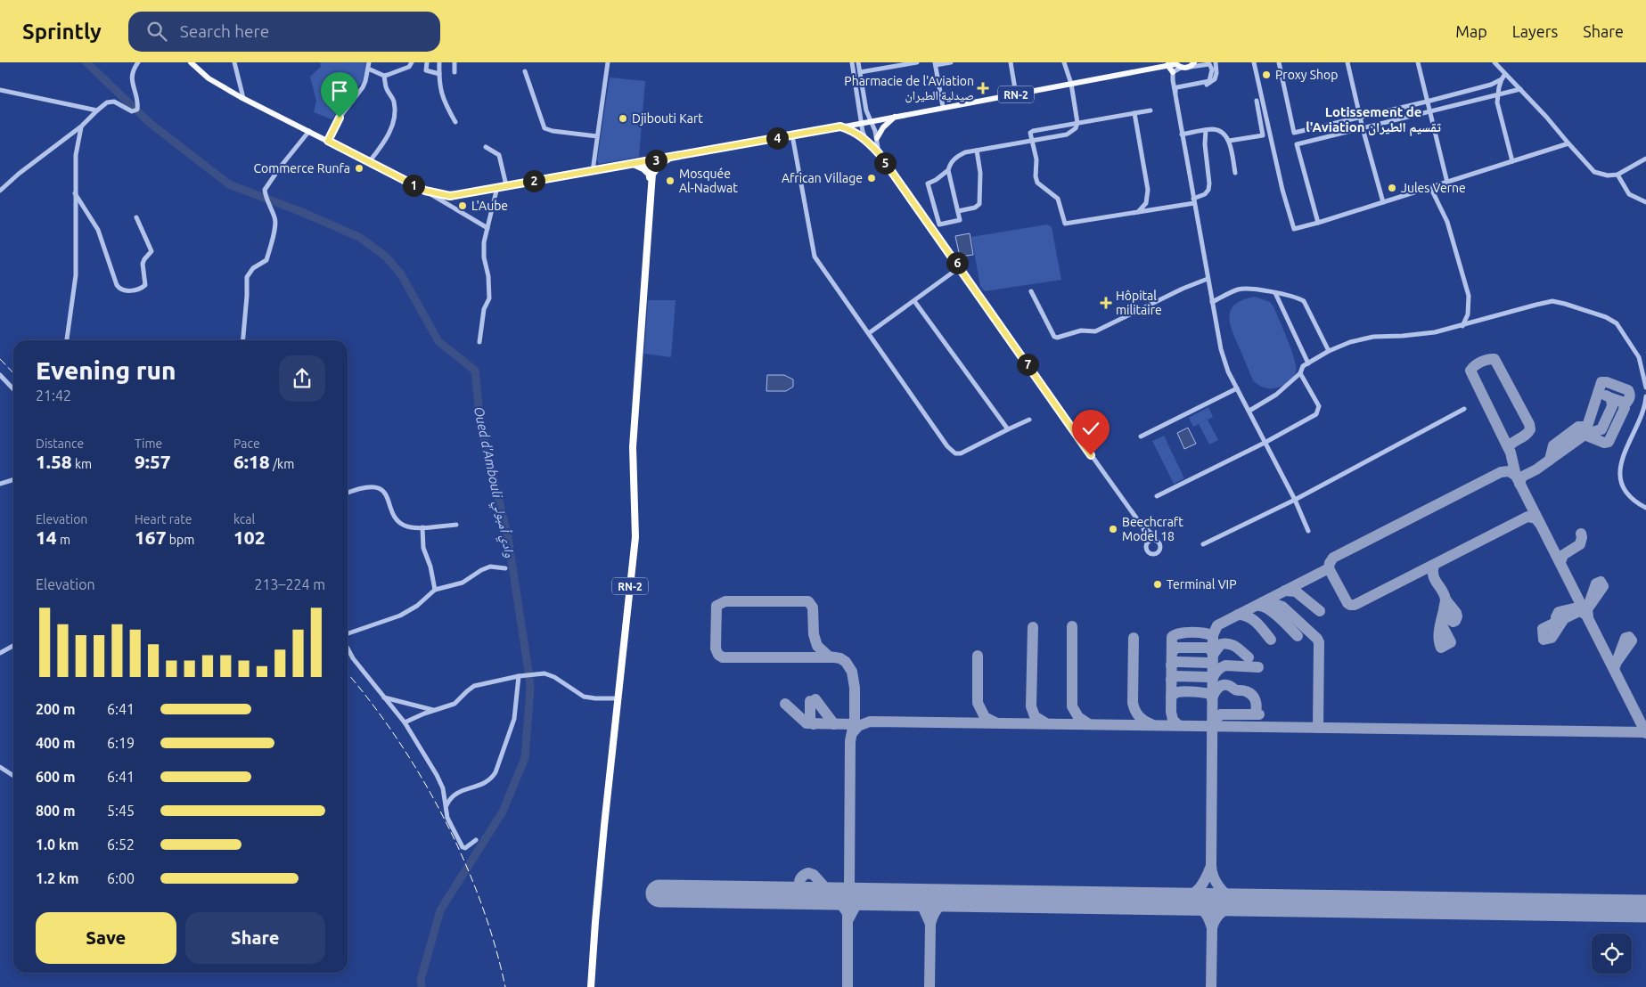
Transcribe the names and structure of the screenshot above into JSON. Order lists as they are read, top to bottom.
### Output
{
  "streets": {
    "highway": ["RN-2"]
  },
  "districts": ["Lotissement de l'Aviation تقسيم الطيران"],
  "water": ["Oued d'Ambouli وادي أمبولي"],
  "places": {
    "other": [
      "Proxy Shop",
      "Djibouti Kart",
      "Commerce Runfa",
      "African Village",
      "Mosquée Al-Nadwat",
      "Jules Verne",
      "L'Aube",
      "Beechcraft Model 18",
      "Terminal VIP"
    ],
    "health": ["Pharmacie de l'Aviation صيدلية الطيران", "Hôpital militaire"]
  },
  "page": {
    "header": "Sprintly",
    "search": "Search here",
    "nav": ["Map", "Layers", "Share"],
    "pins": [
      "4",
      "3",
      "5",
      "2",
      "1",
      "6",
      "7"
    ],
    "heading": ["Evening run", "21:42"],
    "stats": [
      ["Distance", "1.58 km"],
      ["Time", "9:57"],
      ["Pace", "6:18 /km"],
      ["Elevation", "14 m"],
      ["Heart rate", "167 bpm"],
      ["kcal", "102"]
    ],
    "chart": ["Elevation", "213–224 m"],
    "list": [
      {
        "name": "200 m",
        "note": "6:41"
      },
      {
        "name": "400 m",
        "note": "6:19"
      },
      {
        "name": "600 m",
        "note": "6:41"
      },
      {
        "name": "800 m",
        "note": "5:45"
      },
      {
        "name": "1.0 km",
        "note": "6:52"
      },
      {
        "name": "1.2 km",
        "note": "6:00"
      }
    ],
    "buttons": ["Save", "Share"]
  }
}
